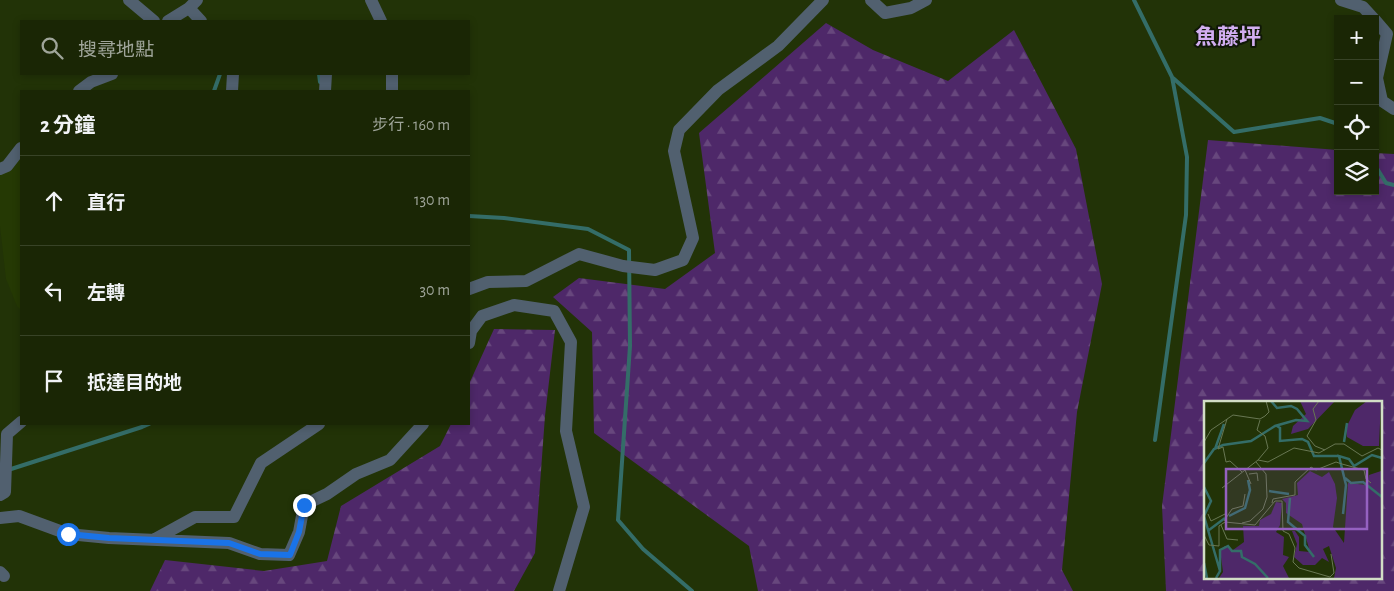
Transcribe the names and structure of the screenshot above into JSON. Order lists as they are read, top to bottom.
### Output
{
  "districts": ["魚藤坪"],
  "page": {
    "map_buttons": ["+", "−"],
    "search": "搜尋地點",
    "heading": ["2 分鐘", "步行 · 160 m"],
    "list": [
      ["直行", "130 m"],
      ["左轉", "30 m"],
      "抵達目的地"
    ]
  }
}
